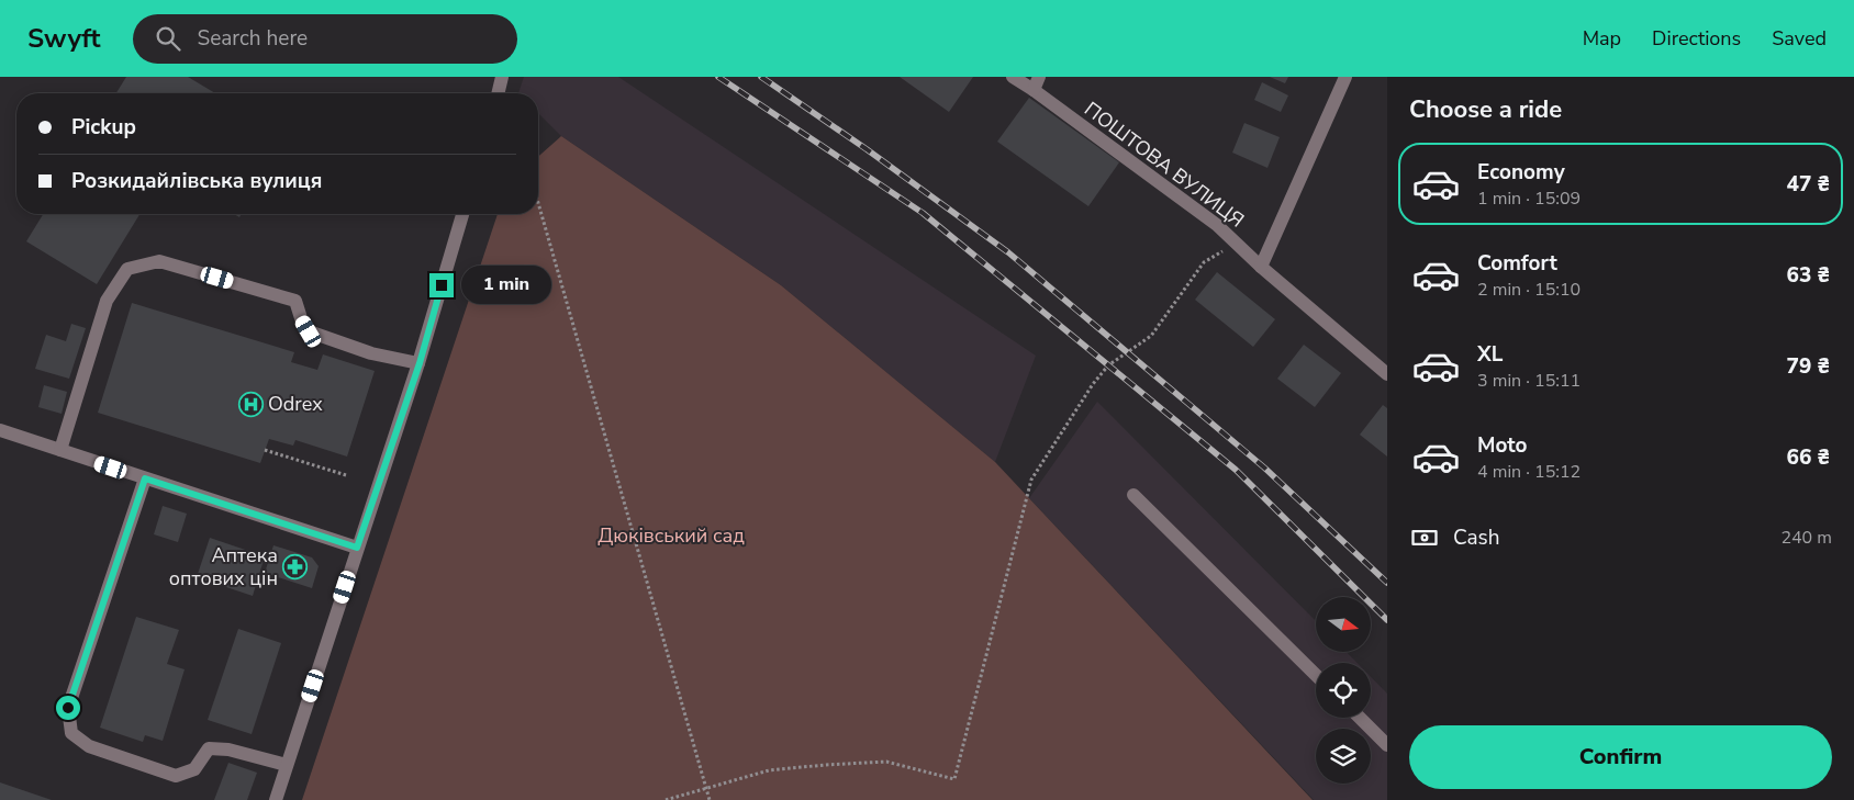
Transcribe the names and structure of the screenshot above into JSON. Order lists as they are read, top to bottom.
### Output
{
  "streets": {
    "street": ["ПОШТОВА ВУЛИЦЯ"]
  },
  "parks": ["Дюківський сад"],
  "places": {
    "hospital": ["Odrex"],
    "pharmacy": ["Аптека оптових цін"]
  },
  "north": "right",
  "page": {
    "header": "Swyft",
    "search": "Search here",
    "nav": ["Map", "Directions", "Saved"],
    "heading": "Choose a ride",
    "banner": ["Pickup", "Розкидайлівська вулиця"],
    "list": [
      {
        "name": "Economy",
        "note": "1 min · 15:09",
        "value": "47 ₴"
      },
      {
        "name": "Comfort",
        "note": "2 min · 15:10",
        "value": "63 ₴"
      },
      {
        "name": "XL",
        "note": "3 min · 15:11",
        "value": "79 ₴"
      },
      {
        "name": "Moto",
        "note": "4 min · 15:12",
        "value": "66 ₴"
      }
    ],
    "bubble": "1 min",
    "pay": ["Cash", "240 m"],
    "buttons": "Confirm"
  }
}
